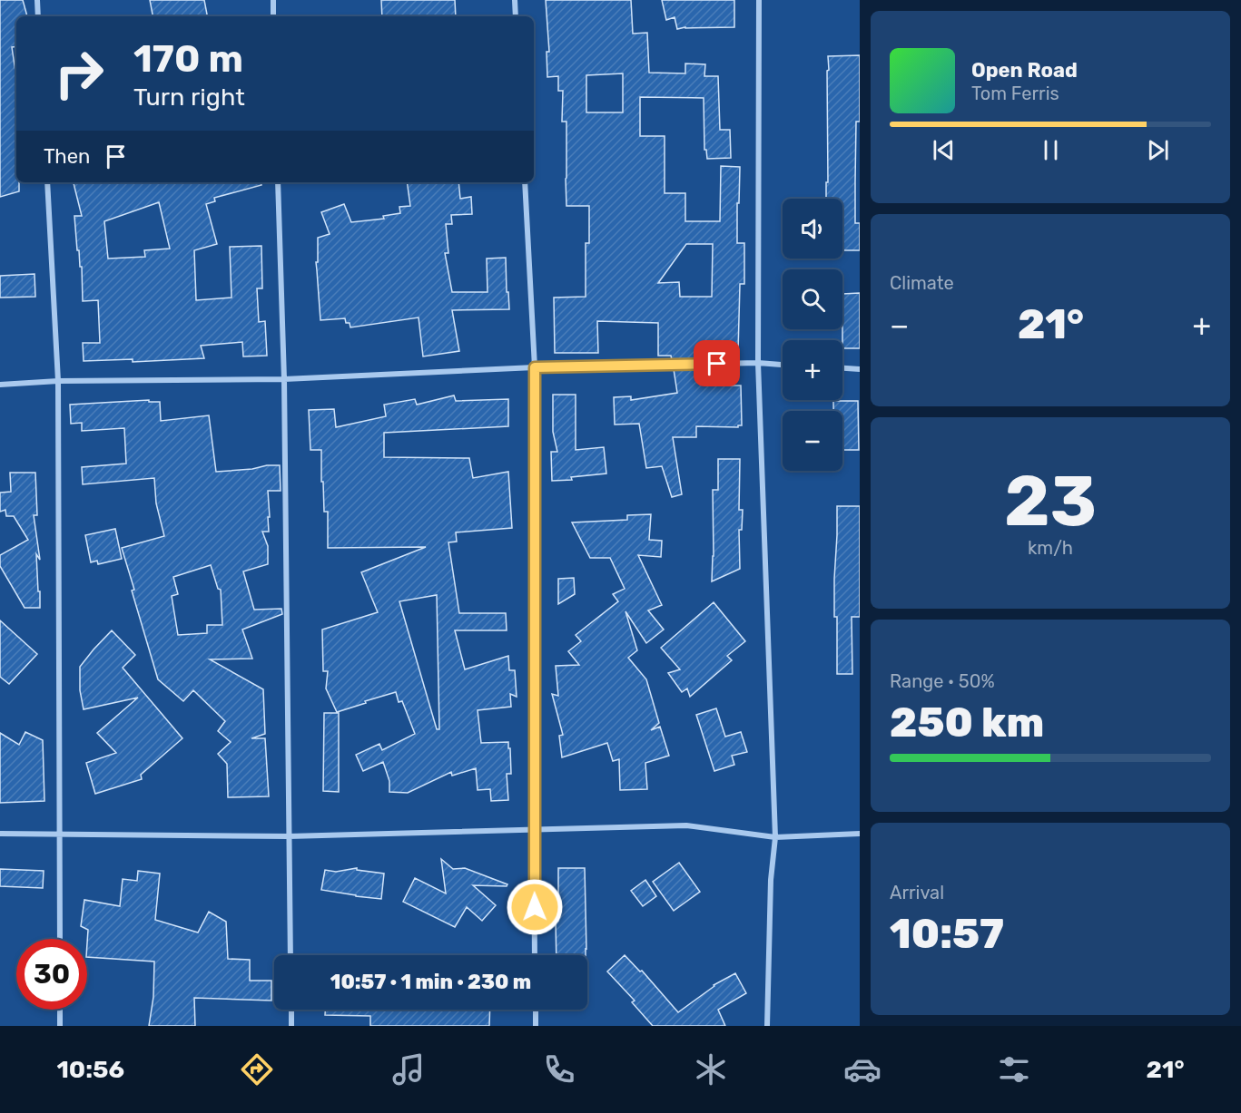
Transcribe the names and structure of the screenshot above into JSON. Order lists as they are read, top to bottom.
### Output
{
  "page": {
    "turn": ["170 m", "Turn right"],
    "song": ["Open Road", "Tom Ferris"],
    "then": "Then",
    "map_buttons": ["+", "−"],
    "tile": [
      "Climate",
      ["23", "km/h"],
      ["Range · 50%", "250 km"],
      ["Arrival", "10:57"]
    ],
    "heat": ["−", "21°", "+"],
    "limit": "30",
    "trip": "10:57 · 1 min · 230 m",
    "tabs": ["10:56", "21°"]
  }
}
